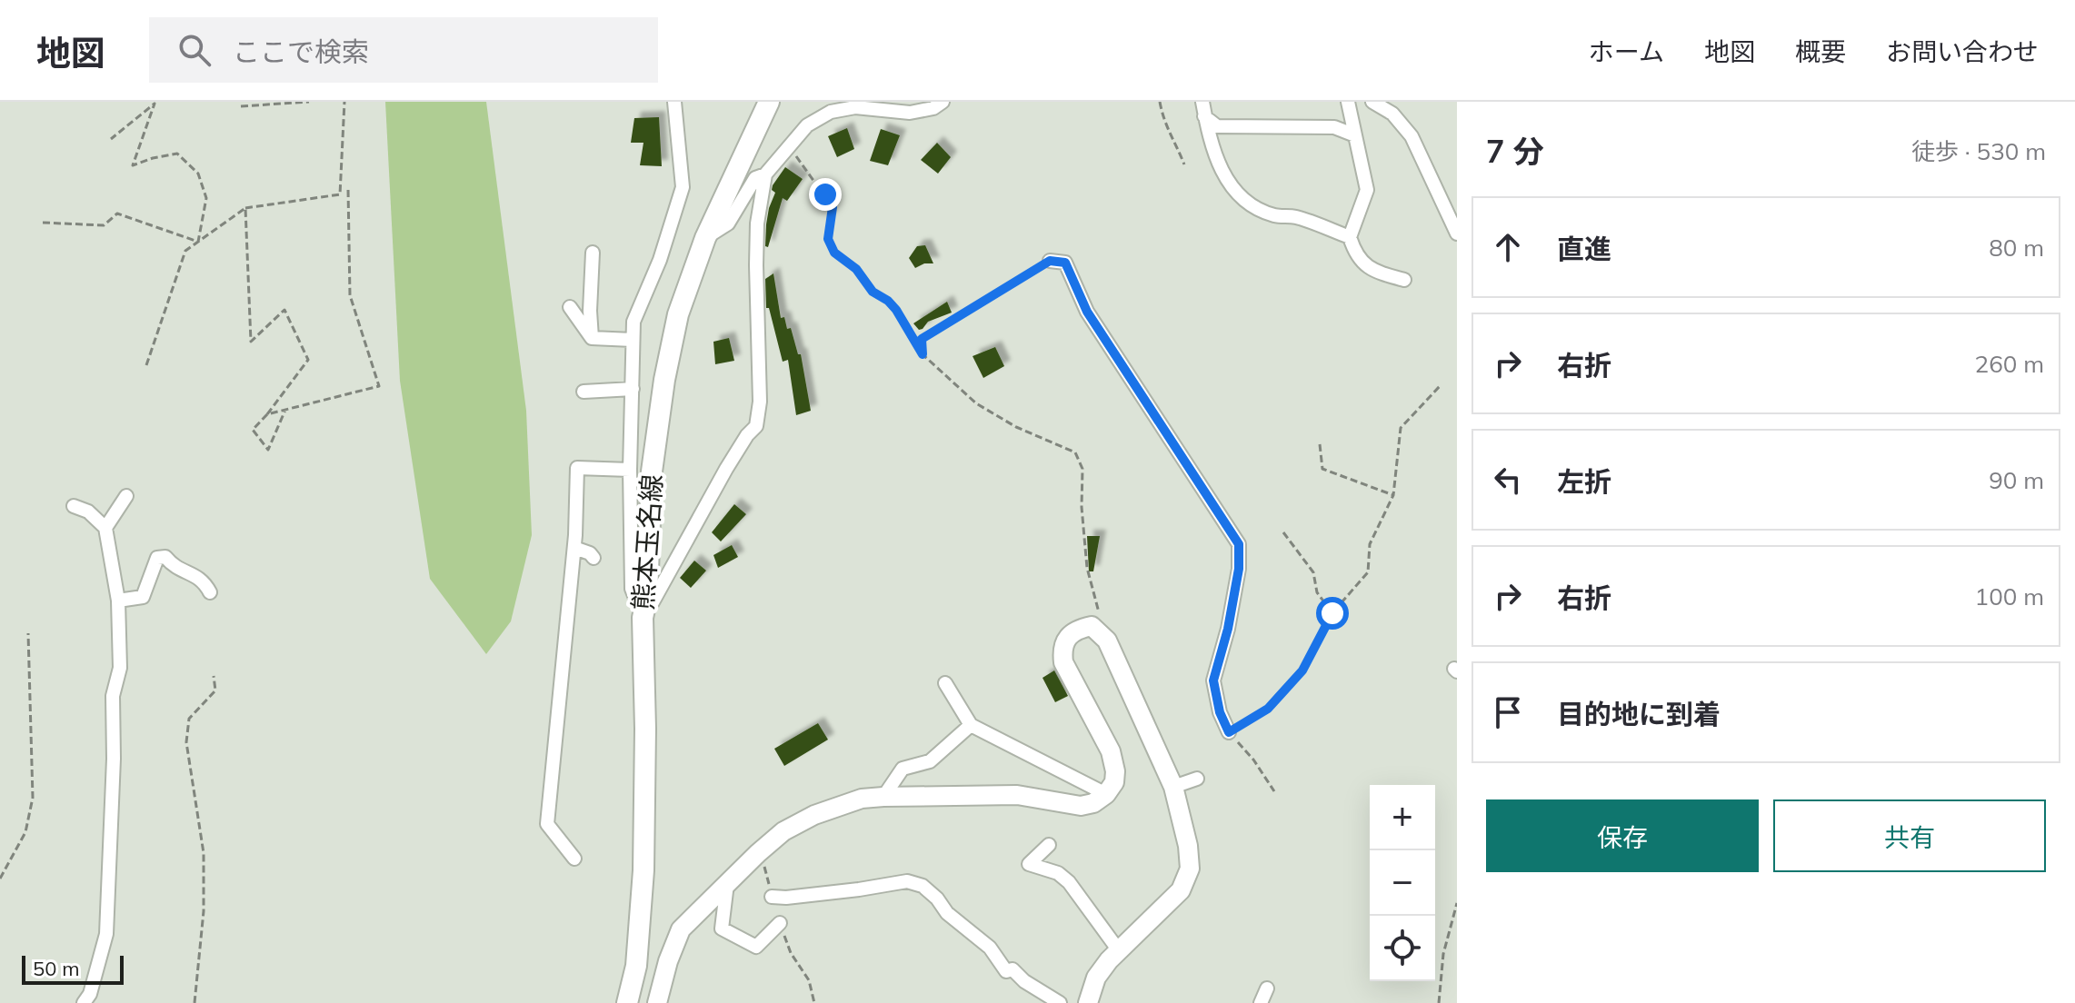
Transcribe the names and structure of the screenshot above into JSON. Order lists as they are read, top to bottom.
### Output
{
  "streets": {
    "main road": ["熊本玉名線"]
  },
  "scale_bar": "50 m",
  "page": {
    "header": "地図",
    "search": "ここで検索",
    "nav": [
      "ホーム",
      "地図",
      "概要",
      "お問い合わせ"
    ],
    "heading": ["7 分", "徒歩 · 530 m"],
    "list": [
      ["直進", "80 m"],
      ["右折", "260 m"],
      ["左折", "90 m"],
      ["右折", "100 m"],
      "目的地に到着"
    ],
    "buttons": ["保存", "共有"],
    "map_buttons": ["+", "−"],
    "scale": "50 m"
  }
}
